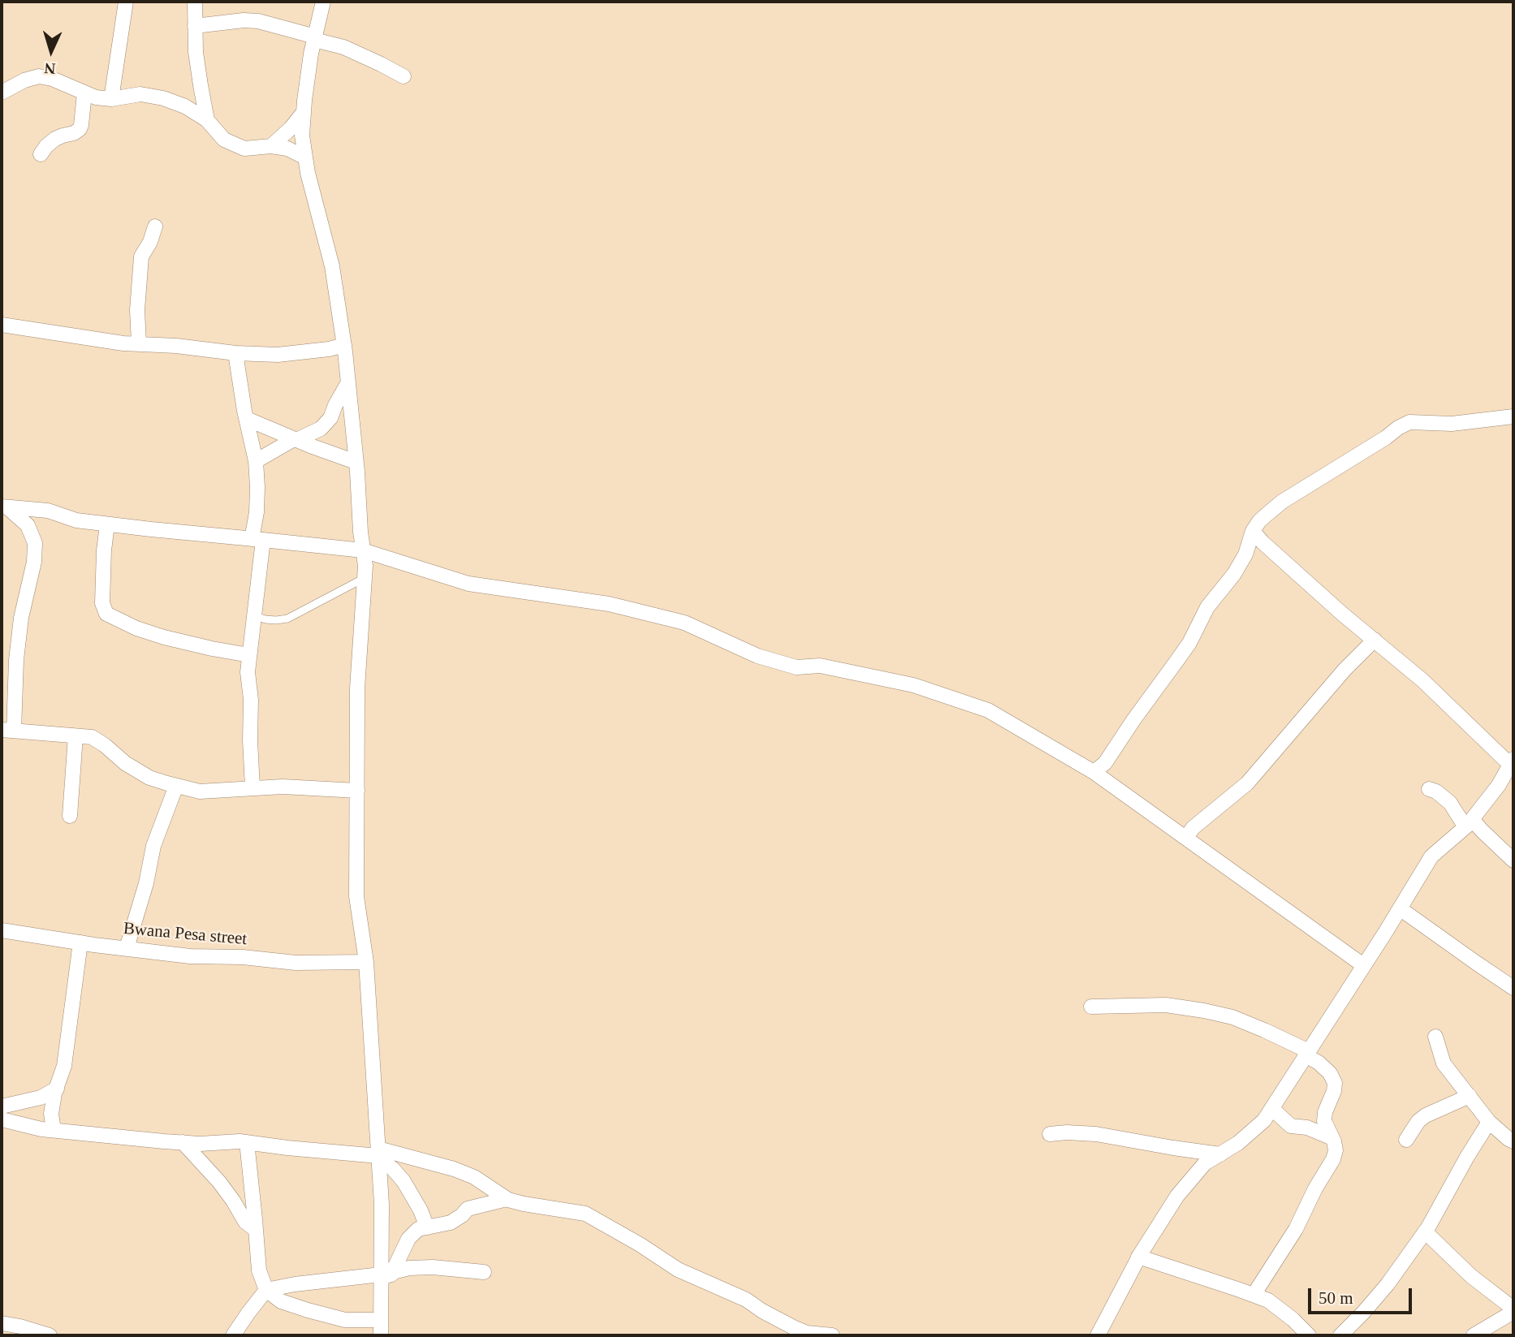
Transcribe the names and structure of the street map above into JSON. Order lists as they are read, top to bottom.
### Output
{
  "streets": {
    "street": ["Bwana Pesa street"]
  },
  "scale_bar": "50 m",
  "north": "bottom"
}
